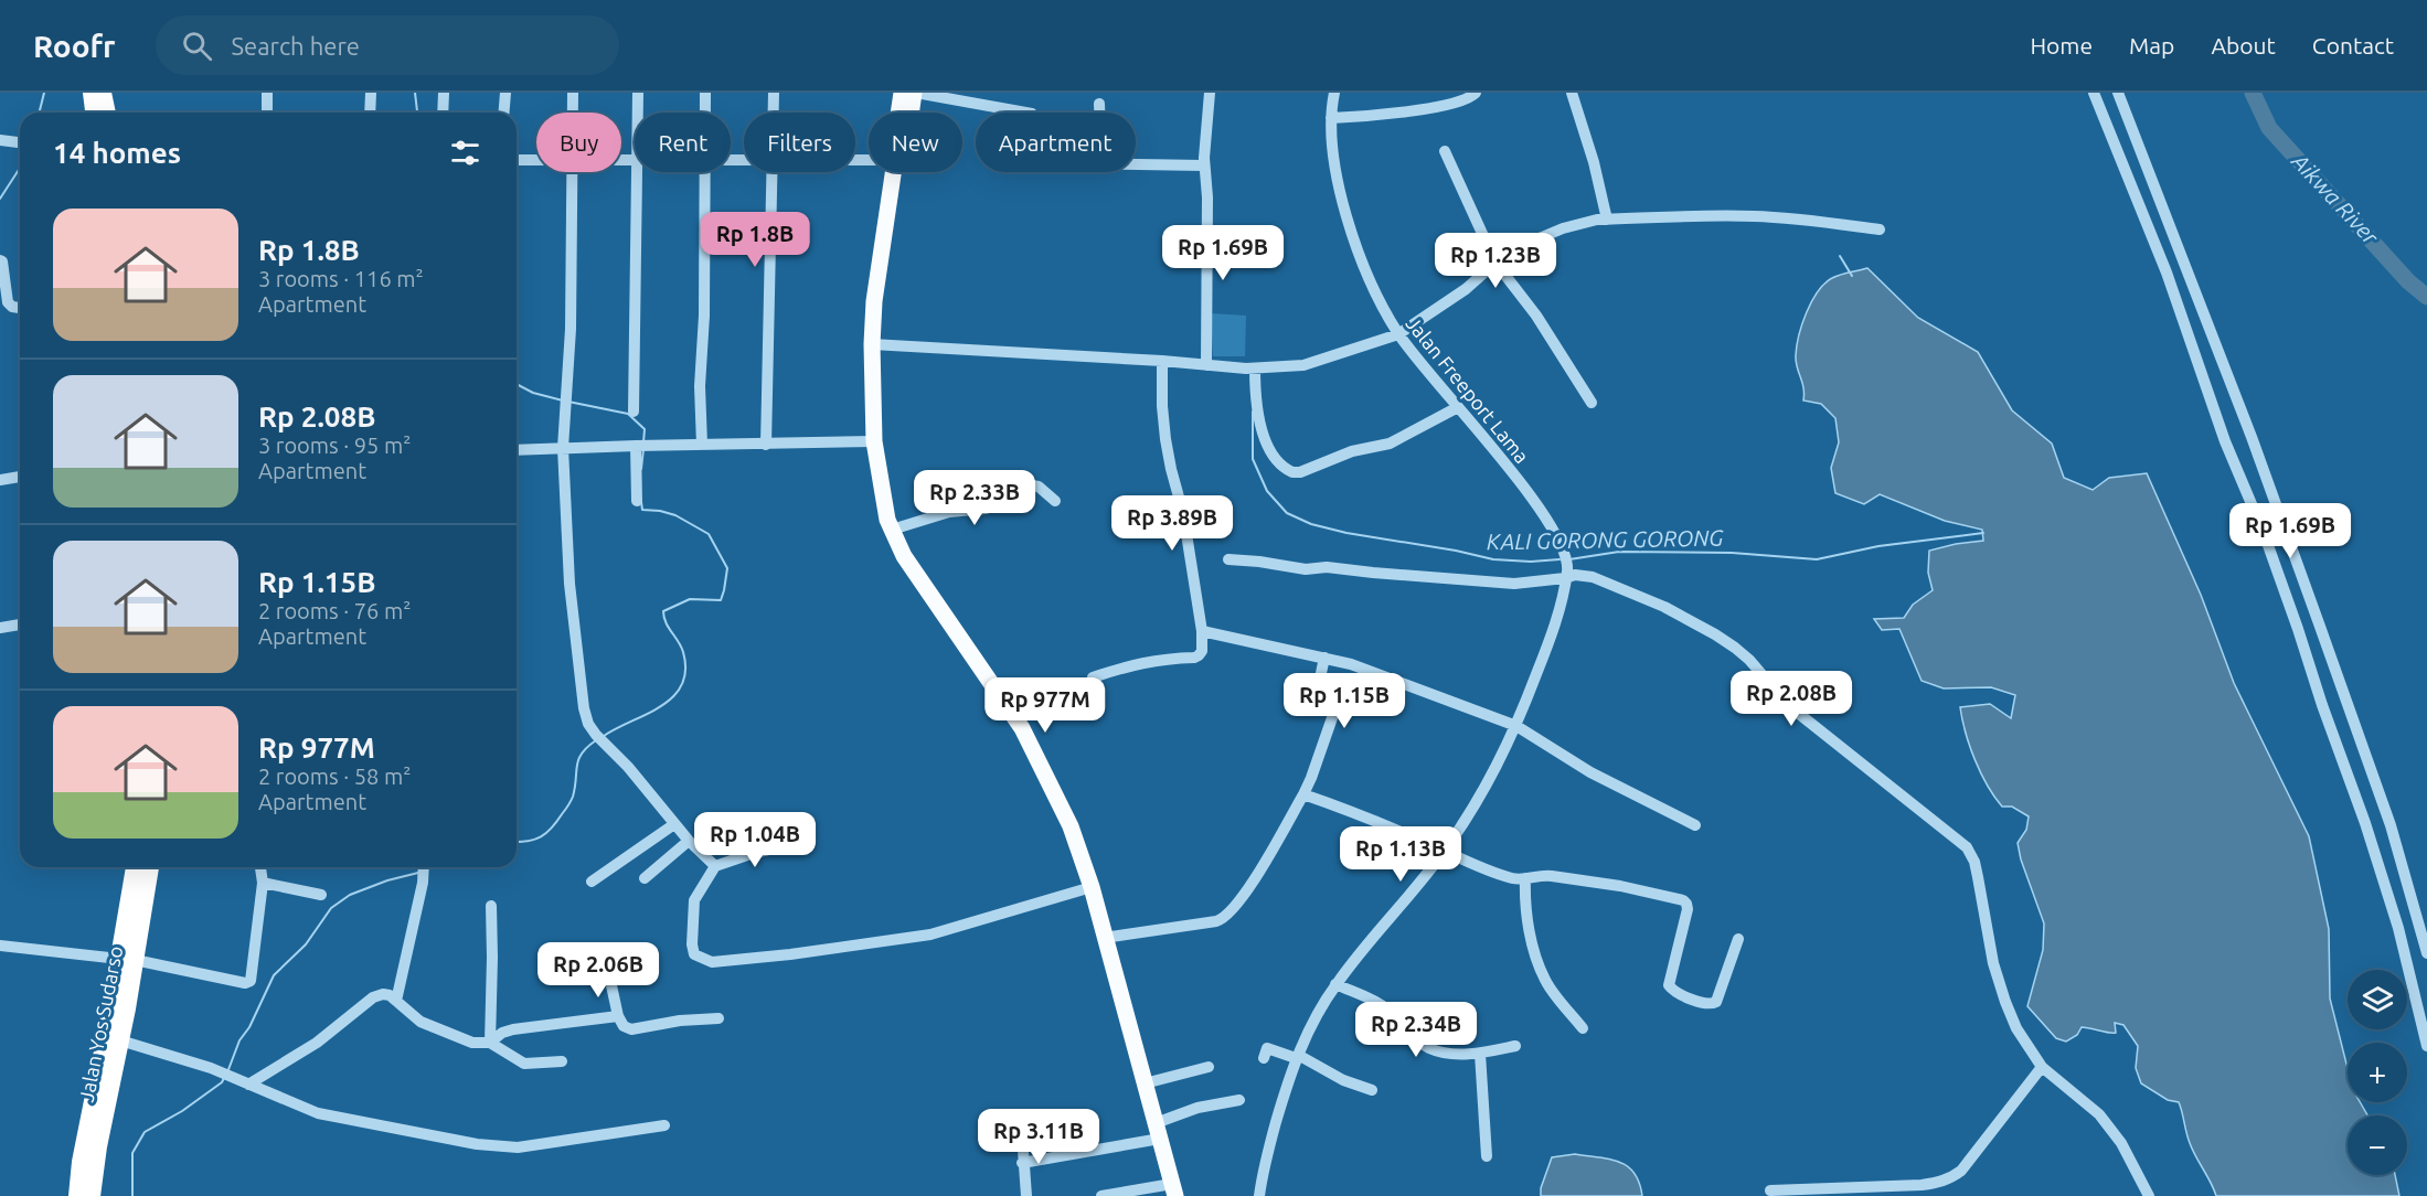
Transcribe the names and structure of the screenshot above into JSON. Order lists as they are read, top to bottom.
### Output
{
  "streets": {
    "highway": ["Jalan Yos Sudarso"],
    "street": ["Jalan Freeport Lama"]
  },
  "water": ["Aikwa River", "KALI GORONG GORONG"],
  "page": {
    "header": "Roofr",
    "search": "Search here",
    "nav": [
      "Home",
      "Map",
      "About",
      "Contact"
    ],
    "chip": [
      "Buy",
      "Rent",
      "Filters",
      "New",
      "Apartment"
    ],
    "heading": "14 homes",
    "list": [
      {
        "name": "Rp 1.8B",
        "note": "3 rooms · 116 m² · Apartment"
      },
      {
        "name": "Rp 2.08B",
        "note": "3 rooms · 95 m² · Apartment"
      },
      {
        "name": "Rp 1.15B",
        "note": "2 rooms · 76 m² · Apartment"
      },
      {
        "name": "Rp 977M",
        "note": "2 rooms · 58 m² · Apartment"
      }
    ],
    "price": [
      "Rp 1.8B",
      "Rp 1.69B",
      "Rp 1.23B",
      "Rp 2.33B",
      "Rp 3.89B",
      "Rp 1.69B",
      "Rp 2.08B",
      "Rp 1.15B",
      "Rp 977M",
      "Rp 1.04B",
      "Rp 1.13B",
      "Rp 2.06B",
      "Rp 2.34B",
      "Rp 3.11B"
    ],
    "map_buttons": ["+", "−"]
  }
}
